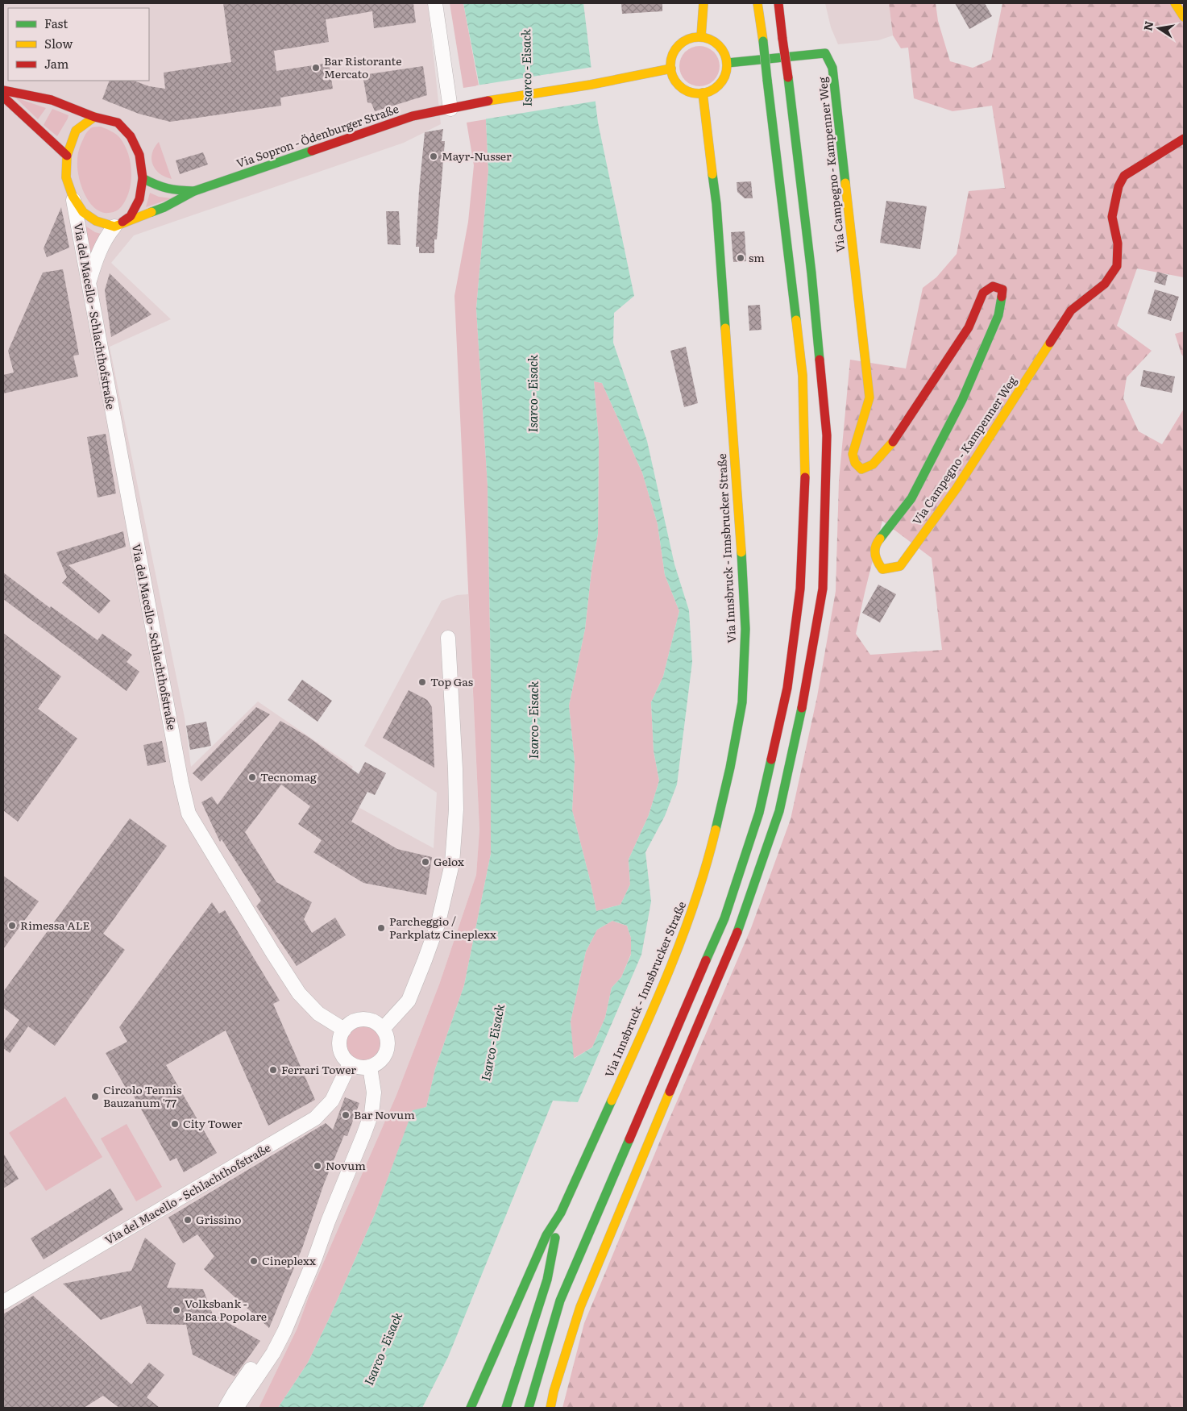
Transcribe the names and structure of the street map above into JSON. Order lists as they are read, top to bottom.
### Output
{
  "streets": {
    "main road": [
      "Via Sopron - Ödenburger Straße",
      "Via Campegno - Kampenner Weg",
      "Via del Macello - Schlachthofstraße",
      "Via Innsbruck - Innsbrucker Straße"
    ]
  },
  "crossings": [
    ["Via Sopron - Ödenburger Straße", "Via Campegno - Kampenner Weg"],
    ["Via Sopron - Ödenburger Straße", "Via Innsbruck - Innsbrucker Straße"],
    ["Via Campegno - Kampenner Weg", "Via Innsbruck - Innsbrucker Straße"]
  ],
  "water": ["Isarco - Eisack"],
  "places": [
    "Bar Ristorante Mercato",
    "Mayr-Nusser",
    "sm",
    "Top Gas",
    "Tecnomag",
    "Gelox",
    "Rimessa ALE",
    "Parcheggio / Parkplatz Cineplexx",
    "Ferrari Tower",
    "Circolo Tennis Bauzanum '77",
    "Bar Novum",
    "City Tower",
    "Novum",
    "Grissino",
    "Cineplexx",
    "Volksbank - Banca Popolare"
  ],
  "legend": ["Fast", "Slow", "Jam"],
  "north": "left"
}
